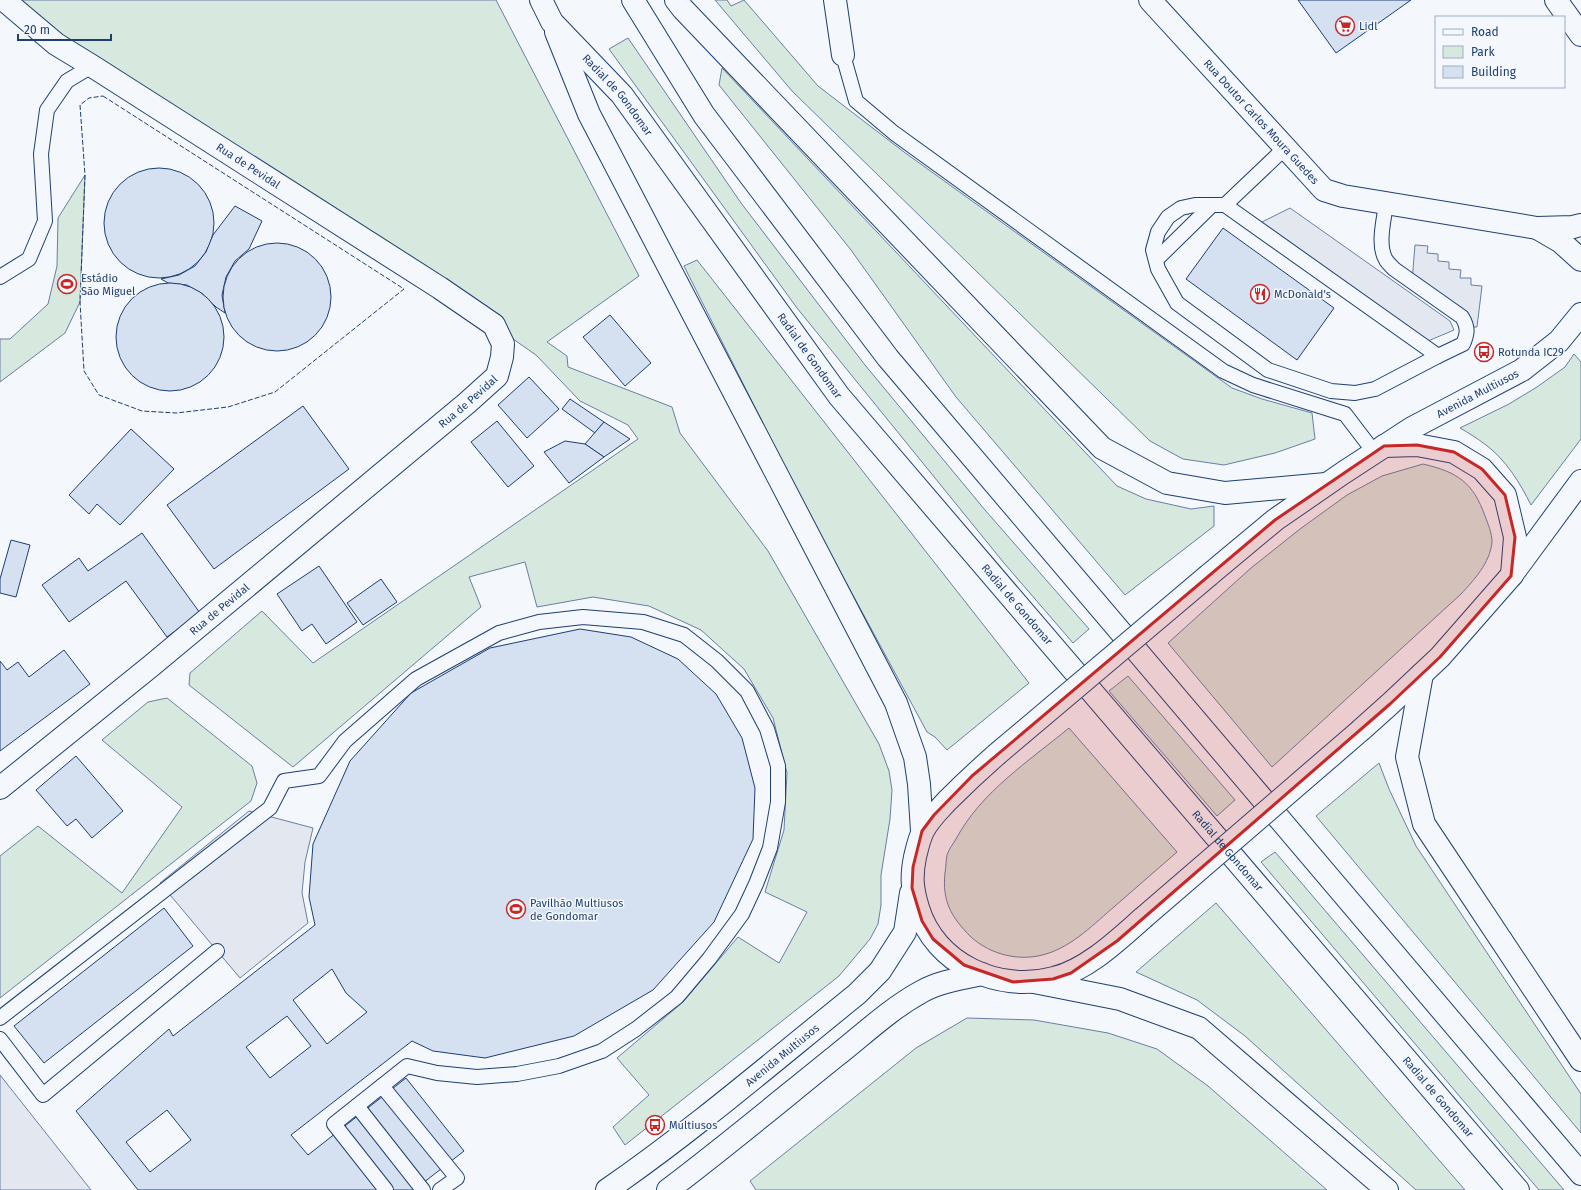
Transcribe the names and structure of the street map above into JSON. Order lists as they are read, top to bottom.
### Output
{
  "streets": {
    "main road": [
      "Radial de Gondomar",
      "Rua Doutor Carlos Moura Guedes",
      "Rua de Pevidal",
      "Avenida Multiusos"
    ]
  },
  "places": {
    "supermarket": ["Lidl"],
    "sports": ["Estádio São Miguel", "Pavilhão Multiusos de Gondomar"],
    "restaurant": ["McDonald's"],
    "bus stop": ["Rotunda IC29", "Multiusos"]
  },
  "legend": ["Road", "Park", "Building"],
  "scale_bar": "20 m"
}
